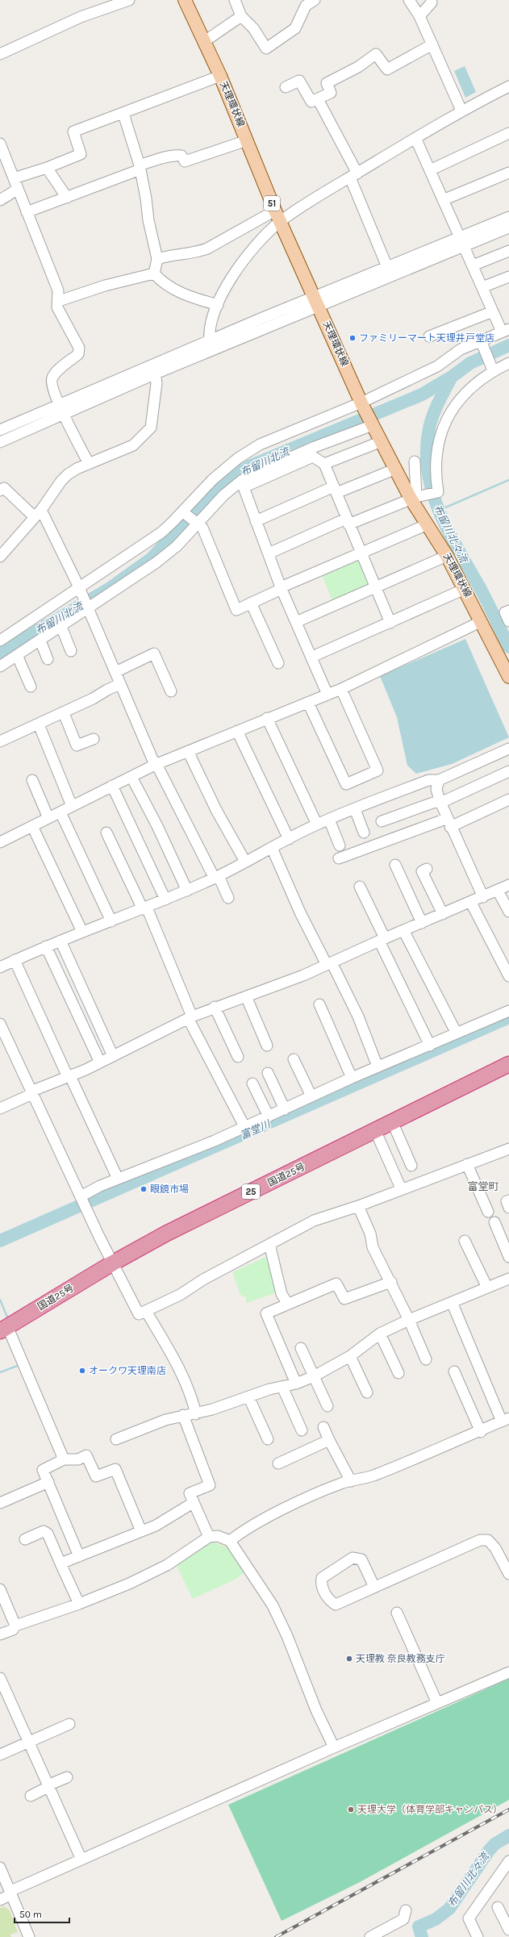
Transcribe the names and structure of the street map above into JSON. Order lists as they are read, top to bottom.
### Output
{
  "streets": {
    "highway": ["国道25号", "25"],
    "main road": ["天理環状線", "51"]
  },
  "districts": ["富堂町"],
  "water": ["布留川北流", "布留川北々流", "富堂川"],
  "places": [
    "ファミリーマート天理井戸堂店",
    "眼鏡市場",
    "オークワ天理南店",
    "天理教 奈良教務支庁",
    "天理大学（体育学部キャンパス）"
  ],
  "scale_bar": "50 m"
}
